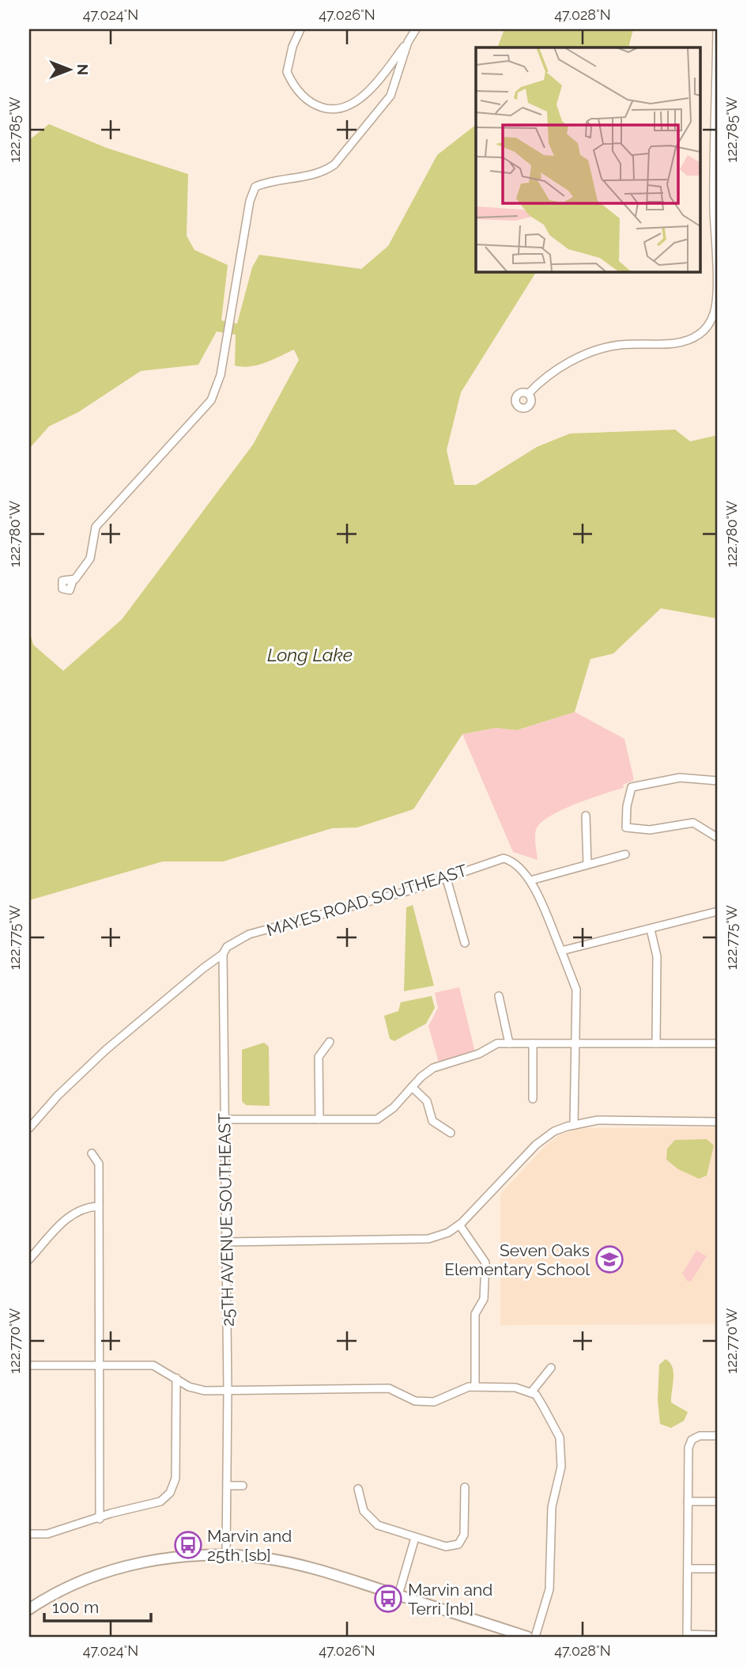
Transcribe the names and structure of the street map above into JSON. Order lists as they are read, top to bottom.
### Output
{
  "streets": {
    "street": ["MAYES ROAD SOUTHEAST", "25TH AVENUE SOUTHEAST"]
  },
  "crossings": [
    ["MAYES ROAD SOUTHEAST", "25TH AVENUE SOUTHEAST"]
  ],
  "water": ["Long Lake"],
  "places": {
    "school or university": ["Seven Oaks Elementary School"],
    "bus stop": ["Marvin and 25th [sb]", "Marvin and Terri [nb]"]
  },
  "scale_bar": "100 m",
  "north": "right",
  "coordinates": [
    "47.024°N",
    "47.026°N",
    "47.028°N",
    "122.785°W",
    "122.780°W",
    "122.775°W",
    "122.770°W"
  ]
}
